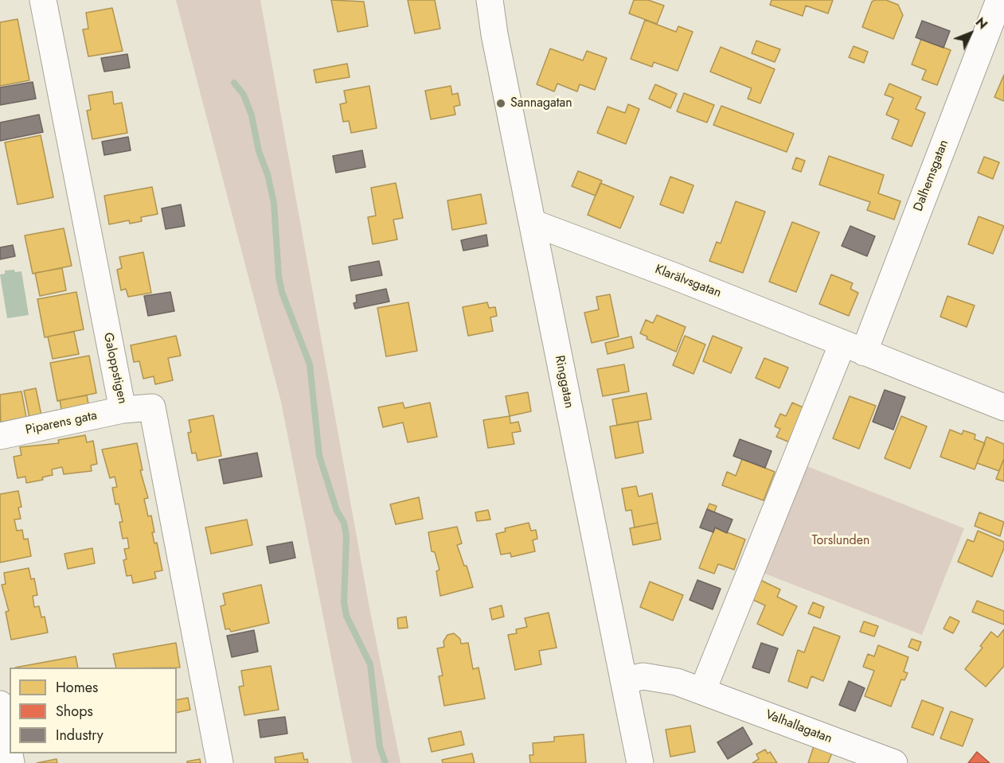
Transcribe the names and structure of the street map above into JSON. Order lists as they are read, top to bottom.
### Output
{
  "streets": {
    "street": [
      "Dalhemsgatan",
      "Klarälvsgatan",
      "Galoppstigen",
      "Ringgatan",
      "Piparens gata",
      "Valhallagatan"
    ]
  },
  "crossings": [
    ["Dalhemsgatan", "Klarälvsgatan"],
    ["Klarälvsgatan", "Ringgatan"],
    ["Galoppstigen", "Piparens gata"],
    ["Ringgatan", "Valhallagatan"]
  ],
  "parks": ["Torslunden"],
  "places": ["Sannagatan"],
  "legend": ["Homes", "Shops", "Industry"],
  "north": "top right"
}
